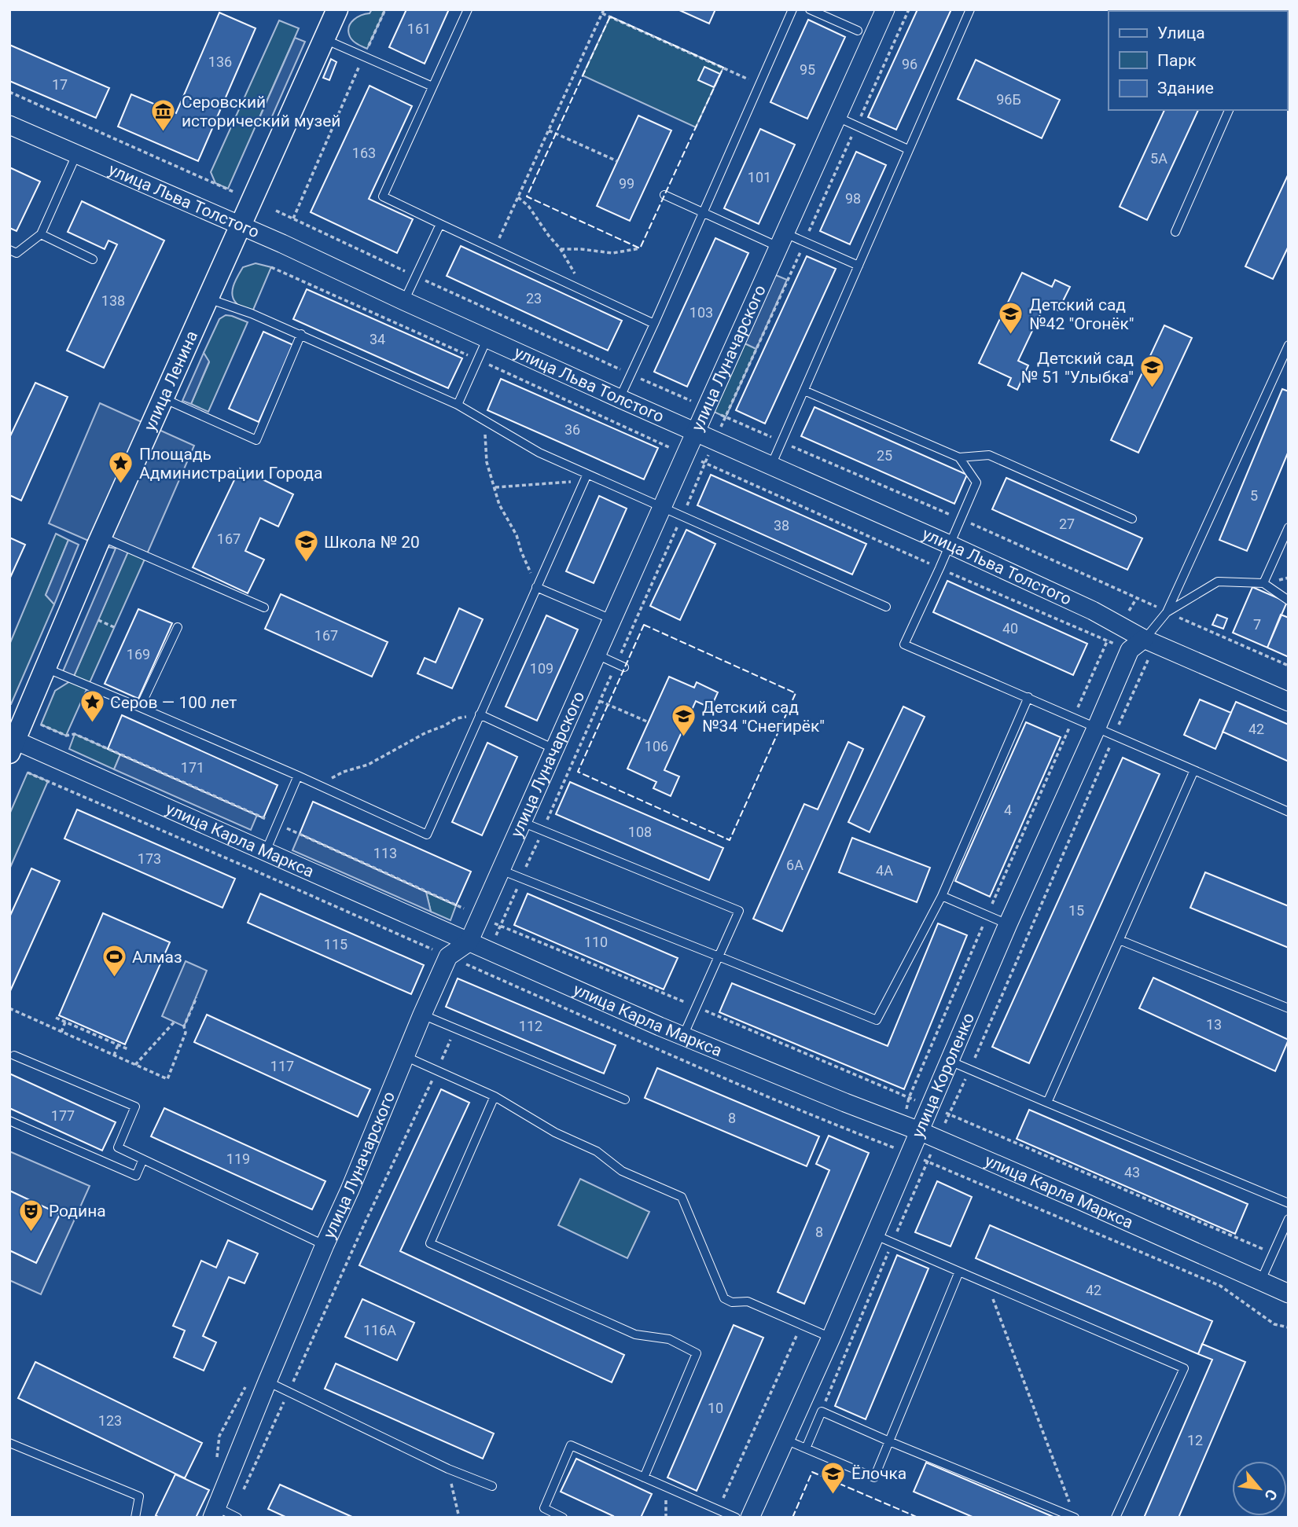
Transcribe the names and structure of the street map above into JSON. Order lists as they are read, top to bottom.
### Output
{
  "streets": {
    "main road": ["улица Ленина"],
    "street": [
      "улица Льва Толстого",
      "улица Луначарского",
      "улица Карла Маркса",
      "улица Короленко"
    ]
  },
  "crossings": [
    ["улица Льва Толстого", "улица Луначарского"],
    ["улица Льва Толстого", "улица Ленина"],
    ["улица Льва Толстого", "улица Короленко"],
    ["улица Луначарского", "улица Карла Маркса"],
    ["улица Ленина", "улица Карла Маркса"],
    ["улица Карла Маркса", "улица Короленко"]
  ],
  "places": {
    "museum": ["Серовский исторический музей"],
    "school or university": [
      "Детский сад №42 \"Огонёк\"",
      "Детский сад № 51 \"Улыбка\"",
      "Школа № 20",
      "Детский сад №34 \"Снегирёк\"",
      "Ёлочка"
    ],
    "place": ["Площадь Администрации Города", "Серов — 100 лет"],
    "sports": ["Алмаз"],
    "theatre": ["Родина"]
  },
  "house_numbers": [
    "161",
    "136",
    "96",
    "95",
    "17",
    "96Б",
    "163",
    "5А",
    "101",
    "99",
    "98",
    "23",
    "138",
    "103",
    "34",
    "36",
    "25",
    "5",
    "27",
    "38",
    "167",
    "7",
    "40",
    "167",
    "169",
    "109",
    "42",
    "106",
    "171",
    "4",
    "108",
    "113",
    "173",
    "6А",
    "4А",
    "15",
    "110",
    "115",
    "13",
    "112",
    "117",
    "177",
    "8",
    "119",
    "43",
    "8",
    "42",
    "116А",
    "10",
    "123",
    "12"
  ],
  "legend": ["Улица", "Парк", "Здание"],
  "north": "bottom right"
}
